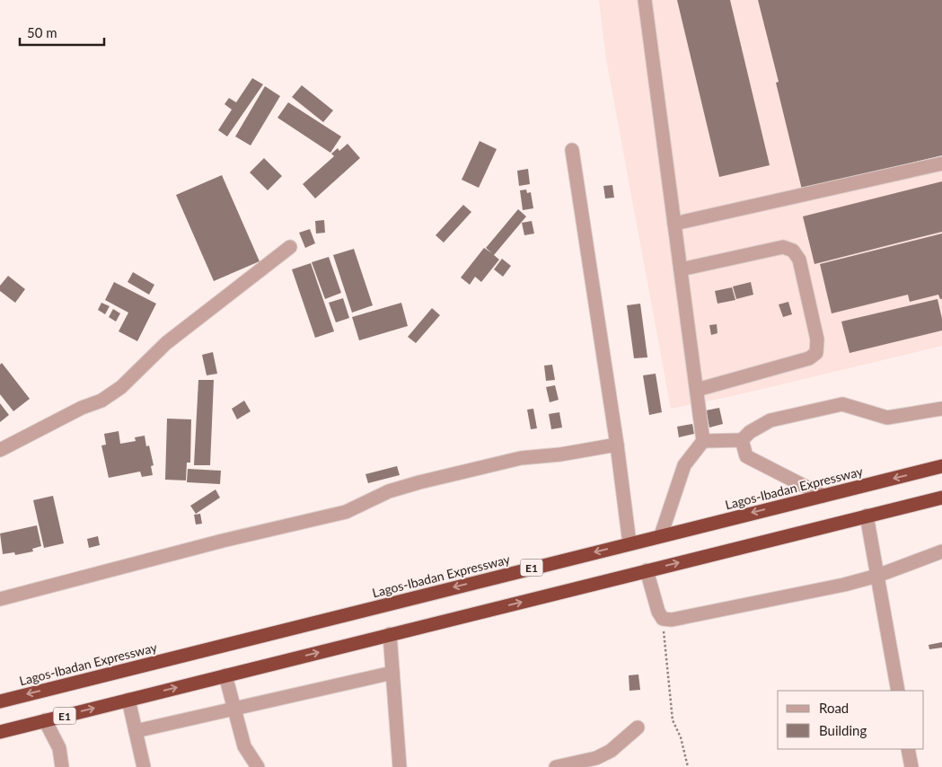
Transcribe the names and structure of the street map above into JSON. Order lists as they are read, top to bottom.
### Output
{
  "streets": {
    "highway": ["Lagos-Ibadan Expressway", "E1"]
  },
  "legend": ["Road", "Building"],
  "scale_bar": "50 m"
}
